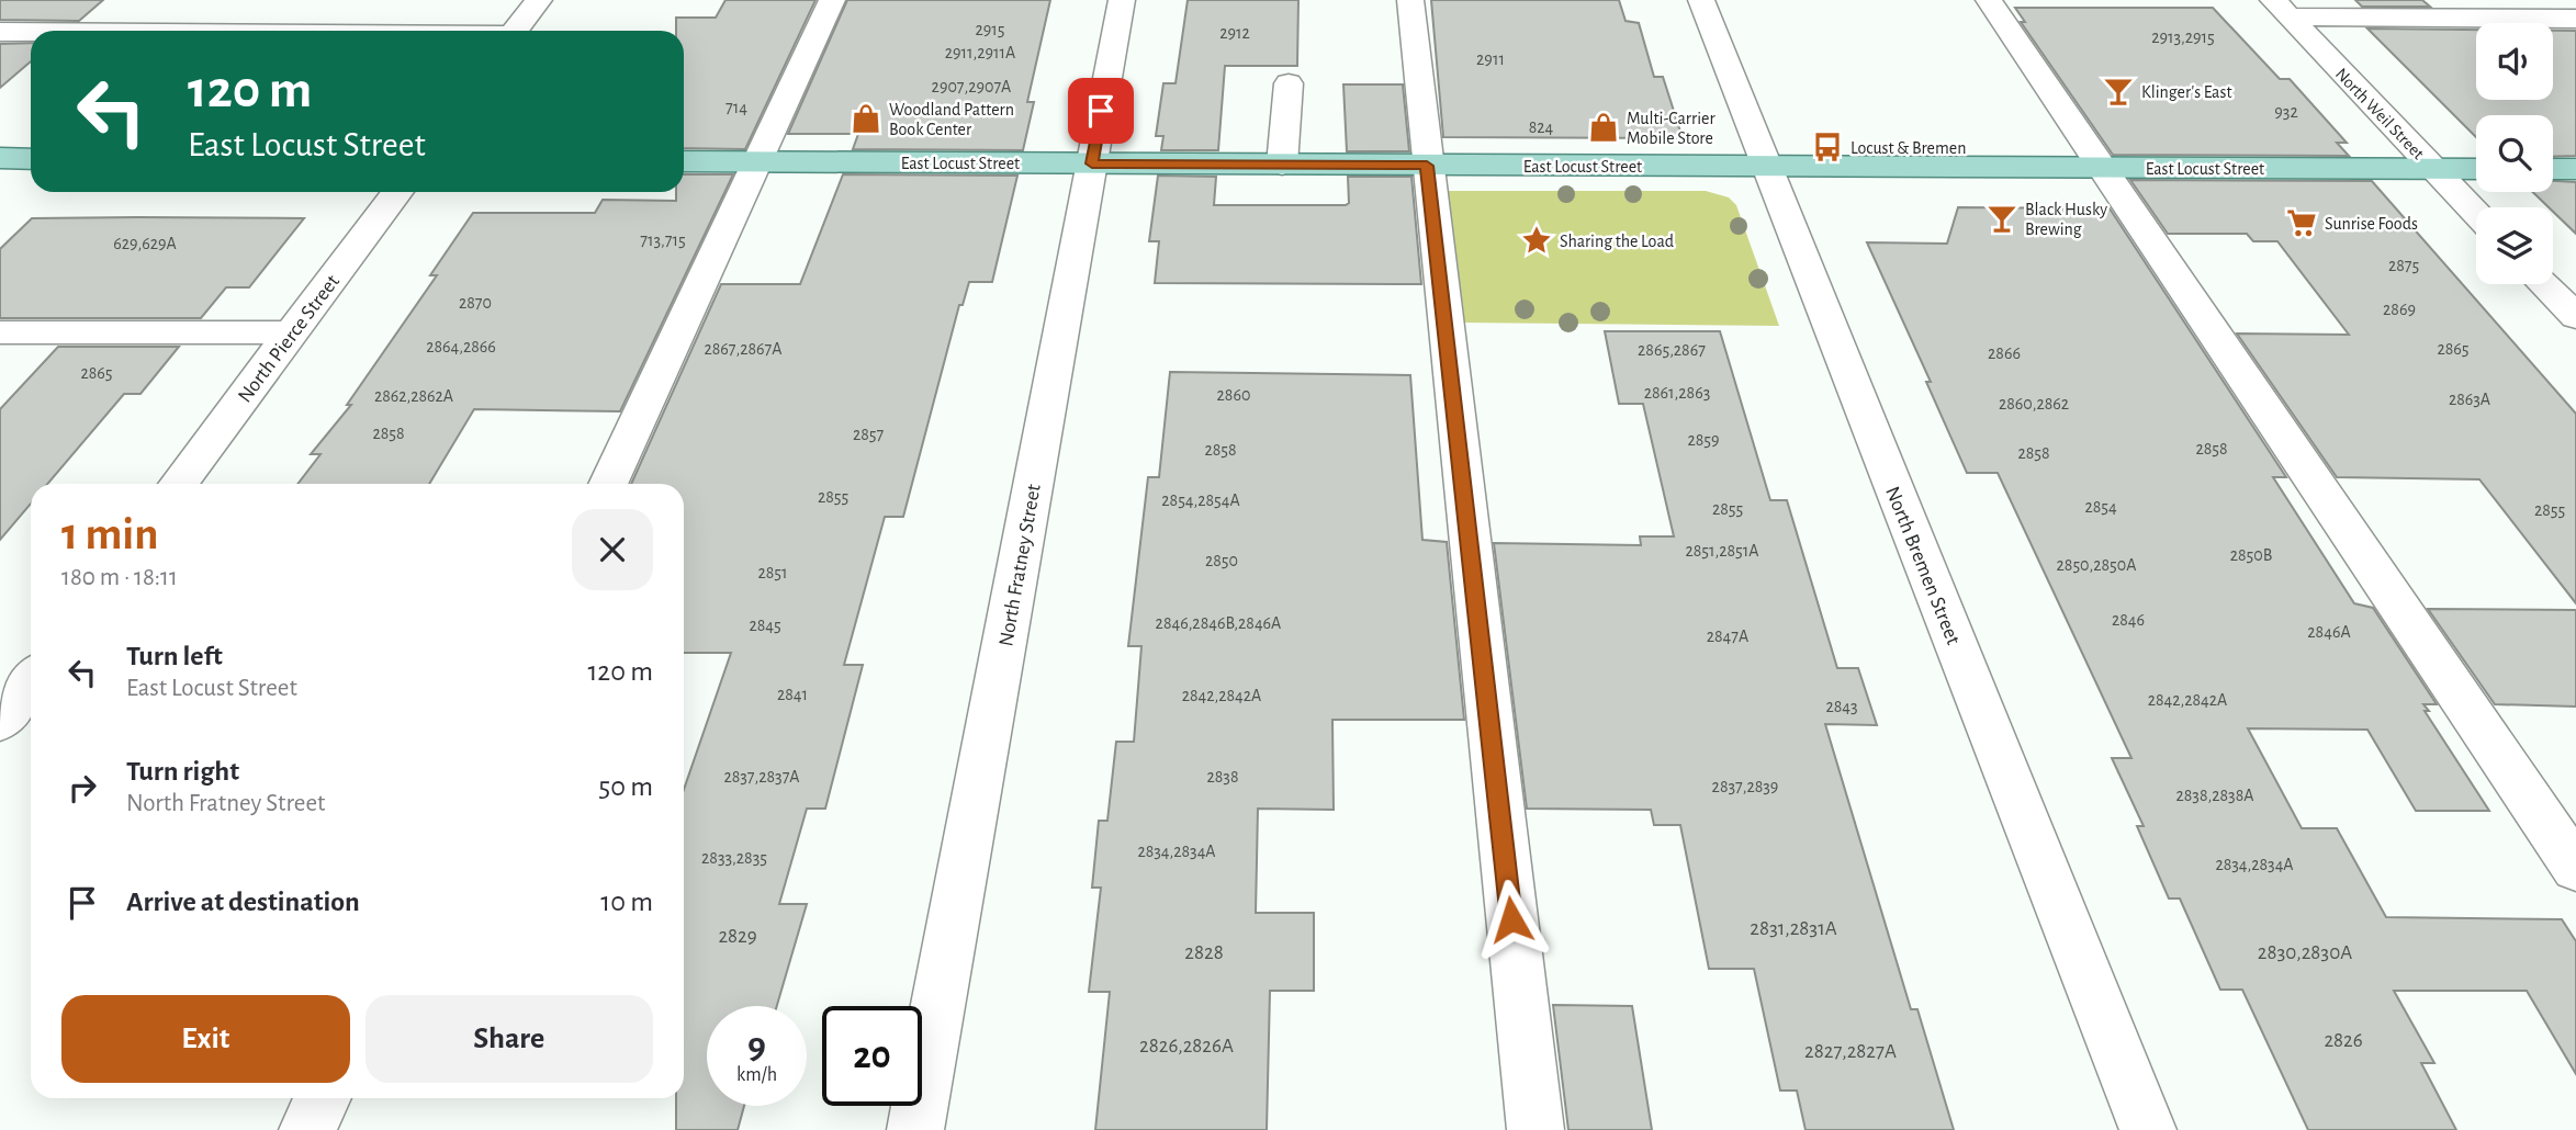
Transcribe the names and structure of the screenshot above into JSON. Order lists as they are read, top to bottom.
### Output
{
  "streets": {
    "main road": ["East Locust Street"],
    "street": [
      "North Weil Street",
      "North Pierce Street",
      "North Fratney Street",
      "North Bremen Street"
    ]
  },
  "crossings": [
    ["North Weil Street", "East Locust Street"],
    ["East Locust Street", "North Fratney Street"],
    ["East Locust Street", "North Bremen Street"]
  ],
  "places": {
    "bar": ["Klinger's East", "Black Husky Brewing"],
    "shop": ["Woodland Pattern Book Center", "Multi-Carrier Mobile Store"],
    "bus stop": ["Locust & Bremen"],
    "supermarket": ["Sunrise Foods"],
    "place": ["Sharing the Load"]
  },
  "house_numbers": [
    "2915",
    "2912",
    "2913,2915",
    "2911,2911A",
    "2911",
    "2907,2907A",
    "714",
    "932",
    "824",
    "713,715",
    "629,629A",
    "2875",
    "2870",
    "2869",
    "2864,2866",
    "2867,2867A",
    "2865",
    "2865,2867",
    "2866",
    "2865",
    "2861,2863",
    "2860",
    "2862,2862A",
    "2863A",
    "2860,2862",
    "2858",
    "2857",
    "2859",
    "2858",
    "2858",
    "2858",
    "2855",
    "2854,2854A",
    "2854",
    "2855",
    "2855",
    "2851,2851A",
    "2850B",
    "2850",
    "2850,2850A",
    "2851",
    "2846",
    "2846,2846B,2846A",
    "2845",
    "2846A",
    "2847A",
    "2841",
    "2842,2842A",
    "2842,2842A",
    "2843",
    "2837,2837A",
    "2838",
    "2837,2839",
    "2838,2838A",
    "2834,2834A",
    "2833,2835",
    "2834,2834A",
    "2831,2831A",
    "2829",
    "2828",
    "2830,2830A",
    "2826",
    "2826,2826A",
    "2827,2827A"
  ],
  "page": {
    "turn": ["120 m", "East Locust Street"],
    "heading": ["1 min", "180 m · 18:11"],
    "list": [
      {
        "name": "Turn left",
        "note": "East Locust Street",
        "value": "120 m"
      },
      {
        "name": "Turn right",
        "note": "North Fratney Street",
        "value": "50 m"
      },
      {
        "name": "Arrive at destination",
        "value": "10 m"
      }
    ],
    "buttons": ["Exit", "Share"],
    "speed": "9 km/h",
    "limit": "20"
  }
}
